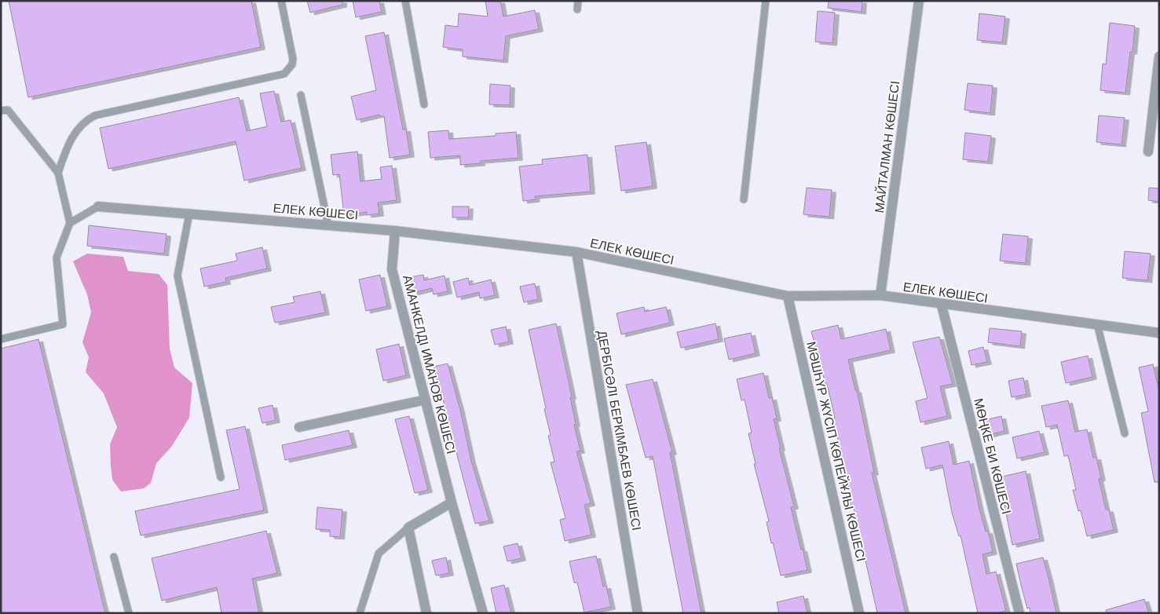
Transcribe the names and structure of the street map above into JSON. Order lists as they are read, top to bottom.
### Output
{
  "streets": {
    "street": [
      "МАЙТАЛМАН КӨШЕСІ",
      "ЕЛЕК КӨШЕСІ",
      "АМАНКЕЛДІ ИМАНОВ КӨШЕСІ",
      "ДЕРБІСӘЛІ БЕРКІМБАЕВ КӨШЕСІ",
      "МӘШҺҮР ЖҮСІП КӨПЕЙҰЛЫ КӨШЕСІ",
      "МӨҢКЕ БИ КӨШЕСІ"
    ]
  },
  "crossings": [
    ["МАЙТАЛМАН КӨШЕСІ", "ЕЛЕК КӨШЕСІ"],
    ["ЕЛЕК КӨШЕСІ", "АМАНКЕЛДІ ИМАНОВ КӨШЕСІ"],
    ["ЕЛЕК КӨШЕСІ", "ДЕРБІСӘЛІ БЕРКІМБАЕВ КӨШЕСІ"],
    ["ЕЛЕК КӨШЕСІ", "МӘШҺҮР ЖҮСІП КӨПЕЙҰЛЫ КӨШЕСІ"],
    ["ЕЛЕК КӨШЕСІ", "МӨҢКЕ БИ КӨШЕСІ"]
  ]
}
